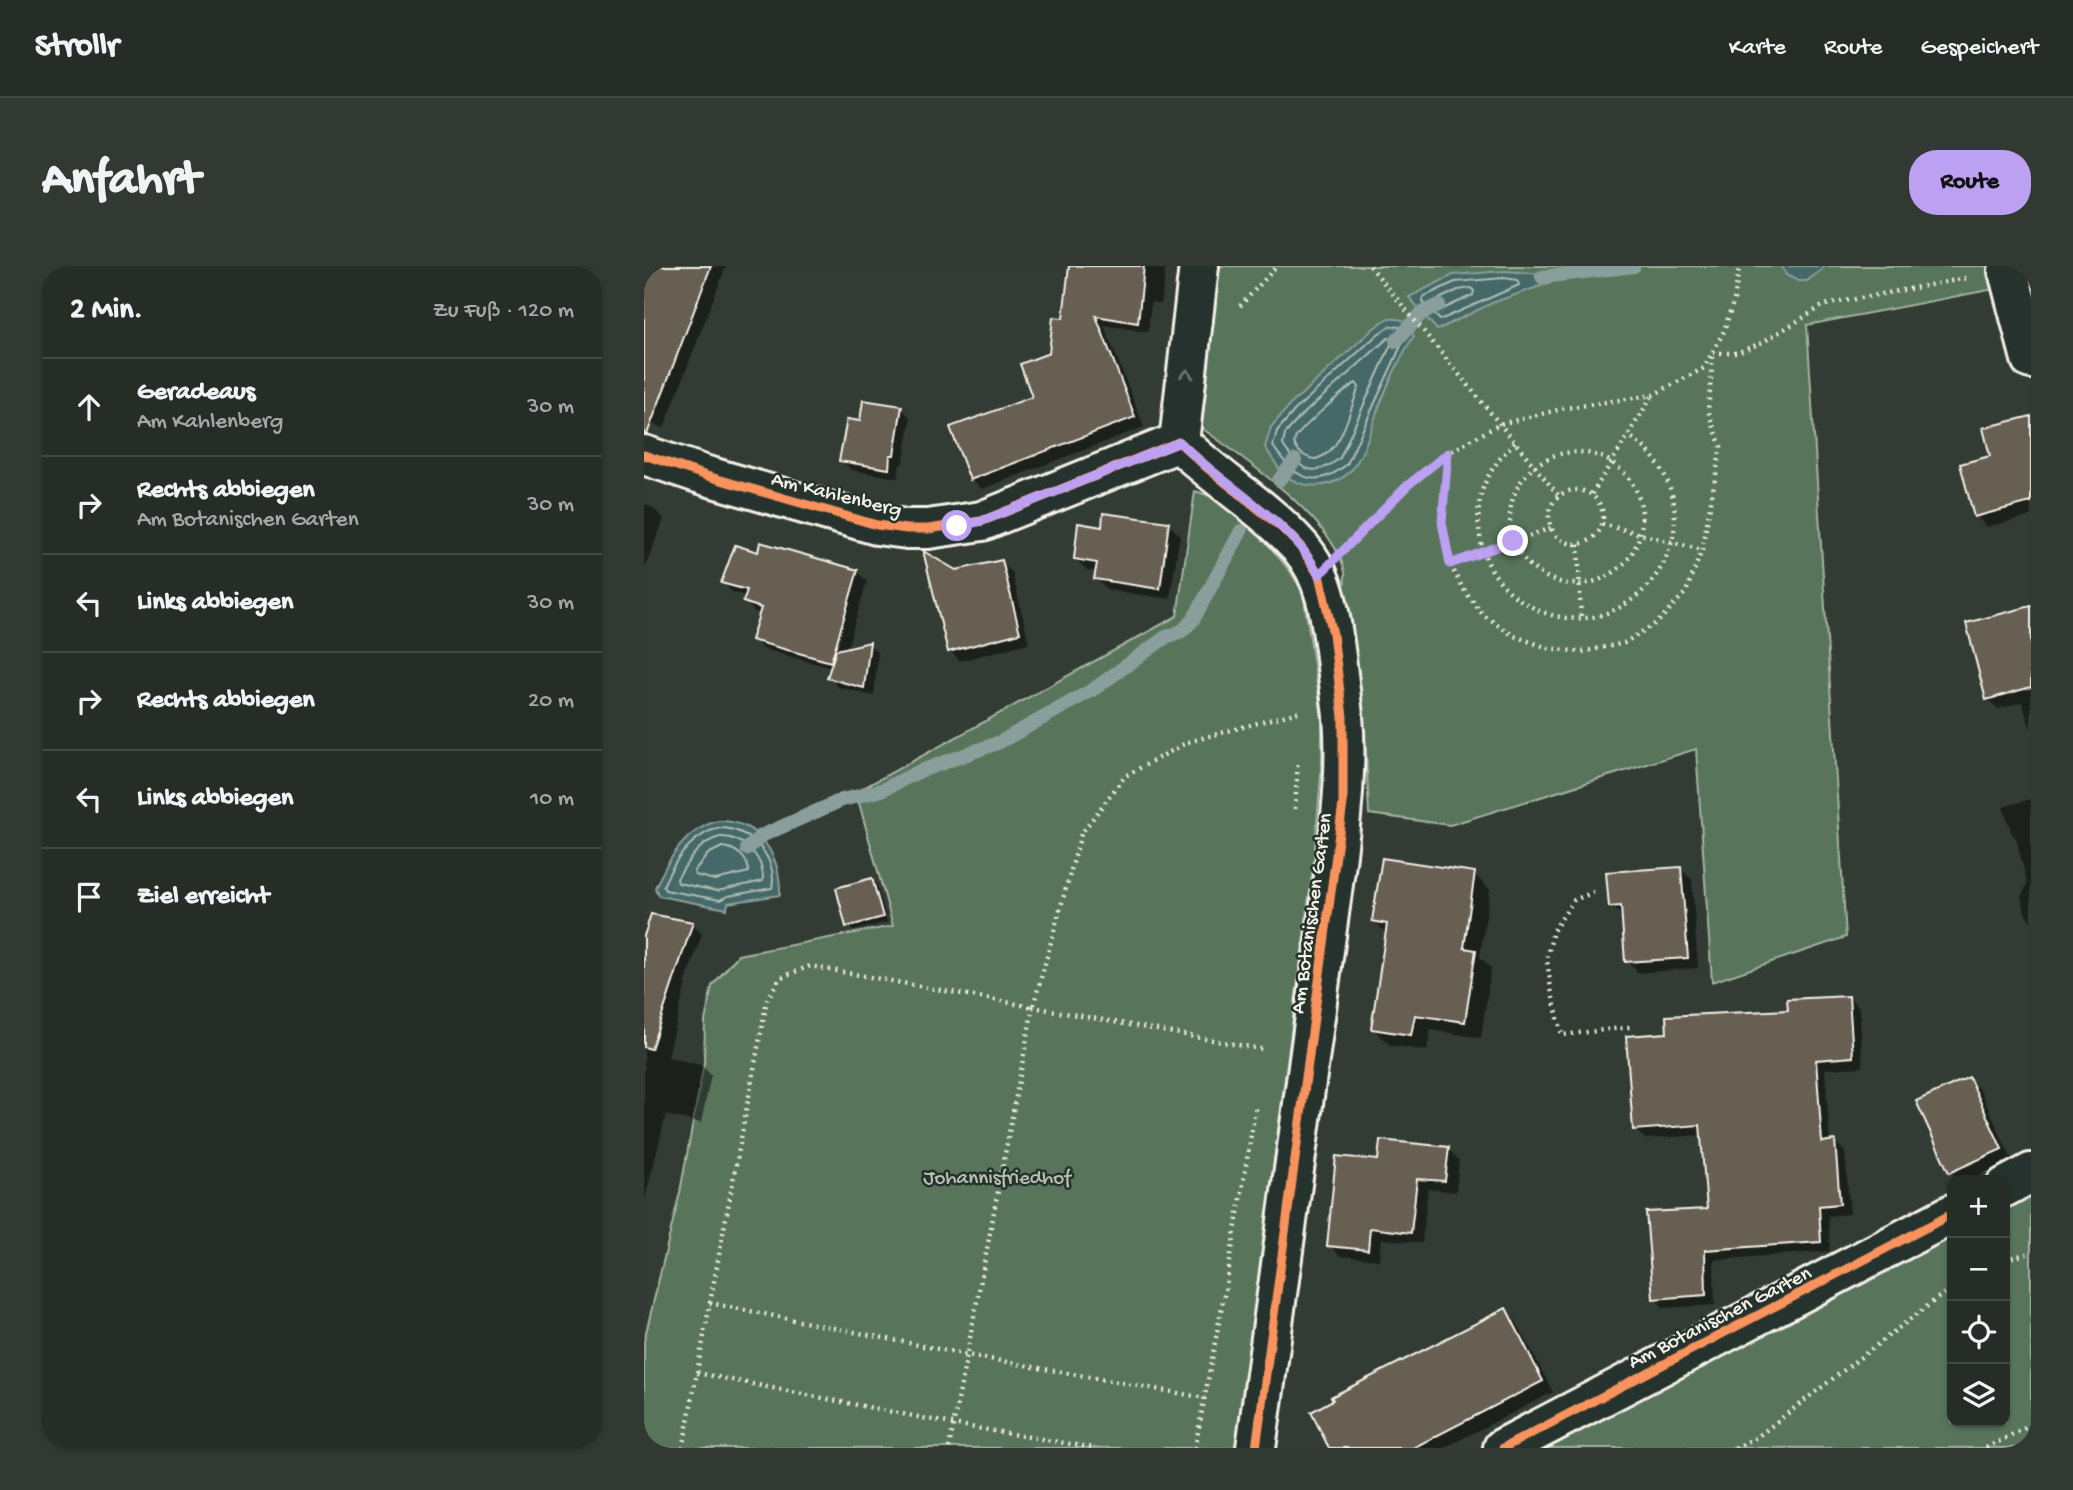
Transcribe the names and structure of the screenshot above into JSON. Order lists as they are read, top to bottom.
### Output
{
  "streets": {
    "street": ["Am Kahlenberg", "Am Botanischen Garten"]
  },
  "crossings": [
    ["Am Kahlenberg", "Am Botanischen Garten"]
  ],
  "parks": ["Johannisfriedhof"],
  "page": {
    "header": "Strollr",
    "nav": ["Karte", "Route", "Gespeichert"],
    "buttons": "Route",
    "title": "Anfahrt",
    "heading": ["2 Min.", "Zu Fuß · 120 m"],
    "list": [
      ["Geradeaus", "Am Kahlenberg", "30 m"],
      ["Rechts abbiegen", "Am Botanischen Garten", "30 m"],
      ["Links abbiegen", "30 m"],
      ["Rechts abbiegen", "20 m"],
      ["Links abbiegen", "10 m"],
      "Ziel erreicht"
    ],
    "map_buttons": ["+", "−"]
  }
}
